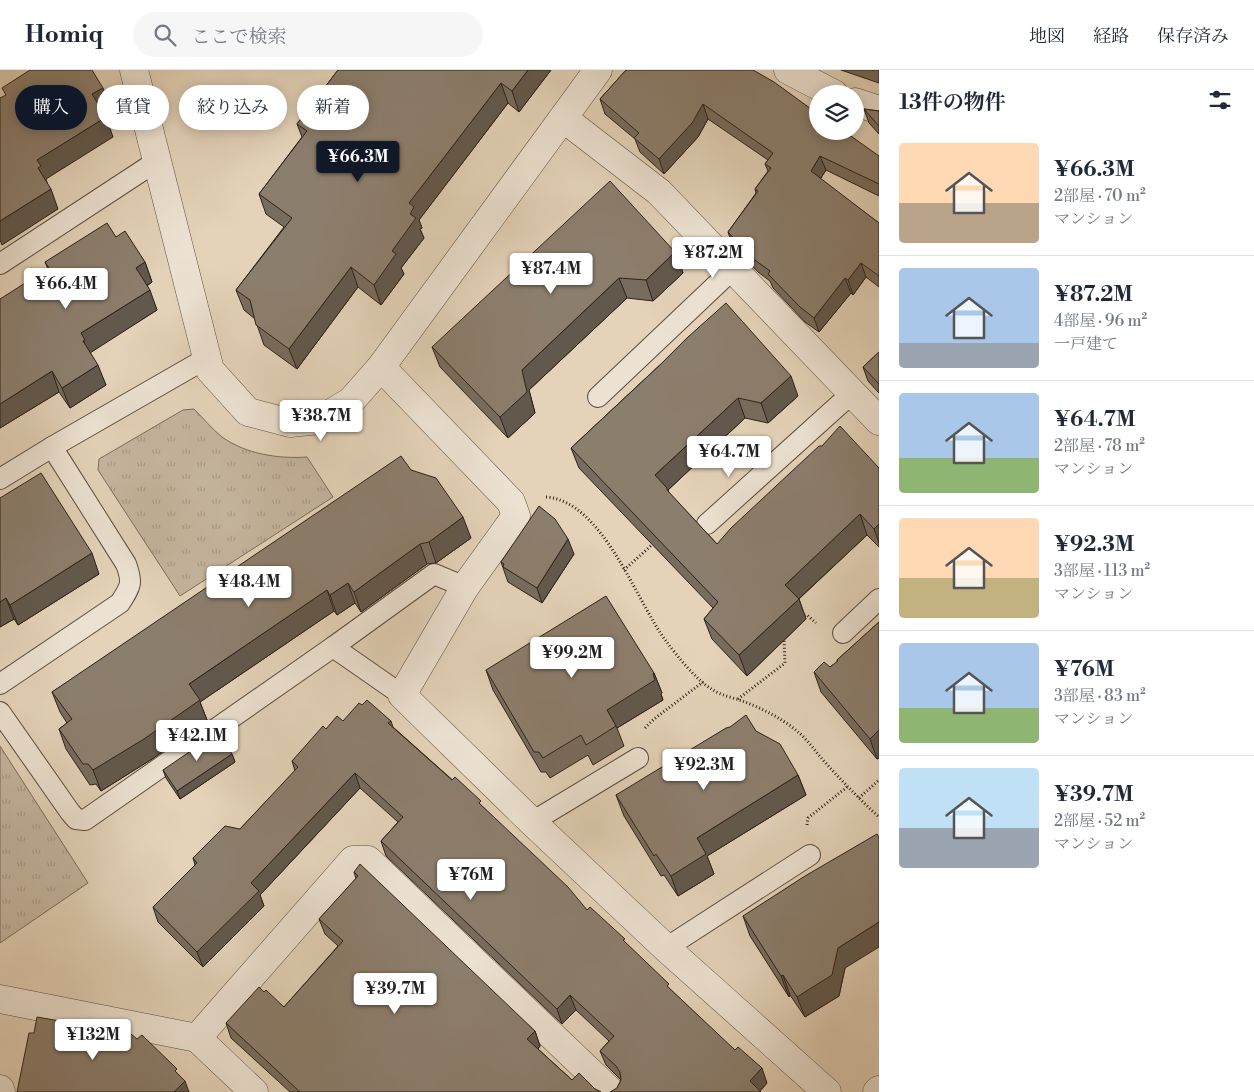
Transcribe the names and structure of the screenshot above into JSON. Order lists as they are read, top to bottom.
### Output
{
  "page": {
    "header": "Homiq",
    "search": "ここで検索",
    "nav": ["地図", "経路", "保存済み"],
    "heading": "13件の物件",
    "chip": [
      "購入",
      "賃貸",
      "絞り込み",
      "新着"
    ],
    "list": [
      {
        "name": "¥66.3M",
        "note": "2部屋 · 70 m² · マンション"
      },
      {
        "name": "¥87.2M",
        "note": "4部屋 · 96 m² · 一戸建て"
      },
      {
        "name": "¥64.7M",
        "note": "2部屋 · 78 m² · マンション"
      },
      {
        "name": "¥92.3M",
        "note": "3部屋 · 113 m² · マンション"
      },
      {
        "name": "¥76M",
        "note": "3部屋 · 83 m² · マンション"
      },
      {
        "name": "¥39.7M",
        "note": "2部屋 · 52 m² · マンション"
      }
    ],
    "price": [
      "¥66.3M",
      "¥87.2M",
      "¥87.4M",
      "¥66.4M",
      "¥38.7M",
      "¥64.7M",
      "¥48.4M",
      "¥99.2M",
      "¥42.1M",
      "¥92.3M",
      "¥76M",
      "¥39.7M",
      "¥132M"
    ]
  }
}
